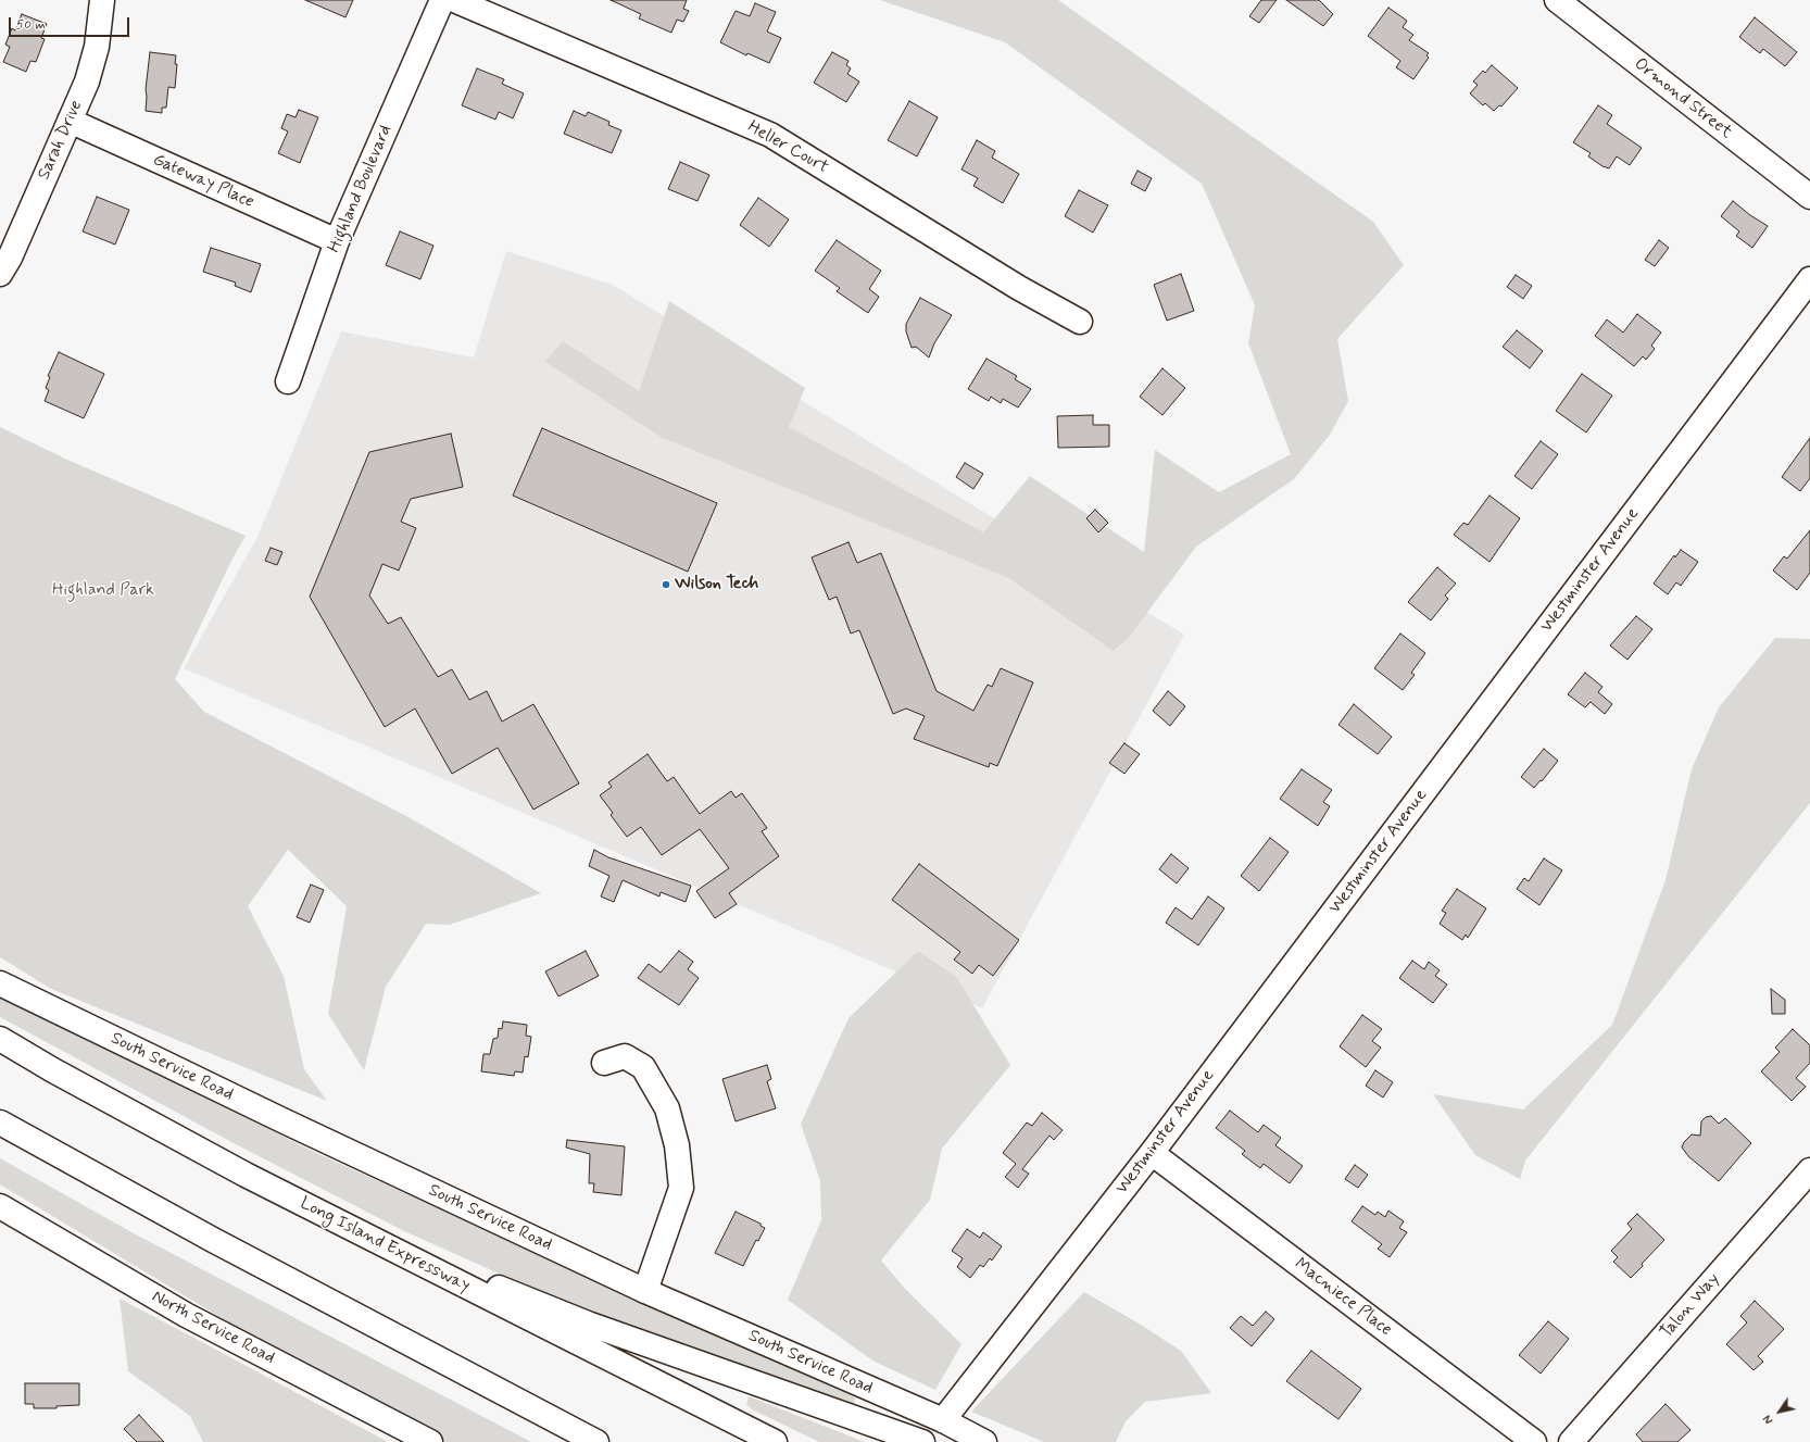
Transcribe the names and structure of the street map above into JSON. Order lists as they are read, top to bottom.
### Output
{
  "streets": {
    "main road": [
      "Ormond Street",
      "Sarah Drive",
      "Heller Court",
      "Gateway Place",
      "Highland Boulevard",
      "Westminster Avenue",
      "South Service Road",
      "Long Island Expressway",
      "Macniece Place",
      "Talon Way",
      "North Service Road"
    ]
  },
  "crossings": [
    ["Sarah Drive", "Gateway Place"],
    ["Gateway Place", "Highland Boulevard"],
    ["Westminster Avenue", "South Service Road"],
    ["Westminster Avenue", "Macniece Place"]
  ],
  "parks": ["Highland Park"],
  "places": ["Wilson Tech"],
  "scale_bar": "50 m",
  "north": "bottom left"
}
